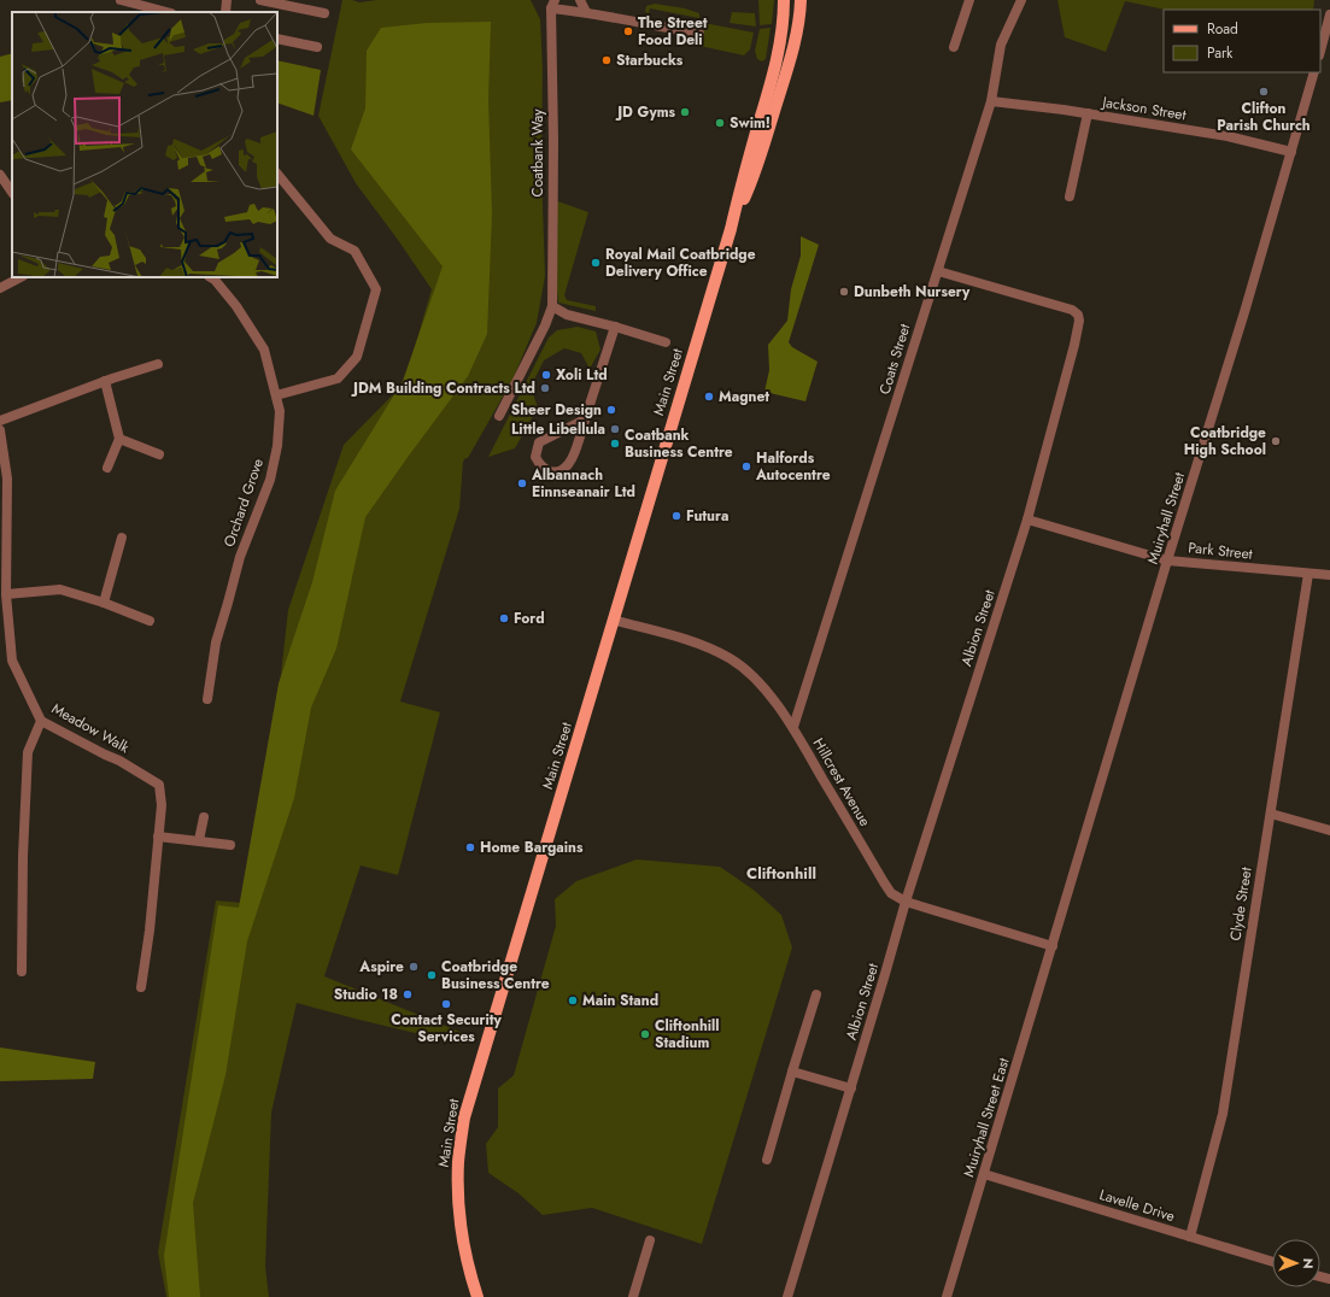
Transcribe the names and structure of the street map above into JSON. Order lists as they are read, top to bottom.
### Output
{
  "streets": {
    "main road": ["Main Street"],
    "street": [
      "Jackson Street",
      "Coatbank Way",
      "Coats Street",
      "Orchard Grove",
      "Muiryhall Street",
      "Park Street",
      "Albion Street",
      "Meadow Walk",
      "Hillcrest Avenue",
      "Clyde Street",
      "Muiryhall Street East",
      "Lavelle Drive"
    ]
  },
  "crossings": [
    ["Jackson Street", "Coats Street"],
    ["Jackson Street", "Muiryhall Street"],
    ["Coats Street", "Albion Street"],
    ["Coats Street", "Hillcrest Avenue"],
    ["Main Street", "Hillcrest Avenue"],
    ["Muiryhall Street", "Park Street"],
    ["Muiryhall Street", "Hillcrest Avenue"],
    ["Muiryhall Street", "Muiryhall Street East"],
    ["Park Street", "Albion Street"],
    ["Park Street", "Clyde Street"],
    ["Albion Street", "Hillcrest Avenue"],
    ["Hillcrest Avenue", "Muiryhall Street East"],
    ["Clyde Street", "Lavelle Drive"],
    ["Muiryhall Street East", "Lavelle Drive"]
  ],
  "districts": ["Cliftonhill"],
  "places": [
    "The Street Food Deli",
    "Starbucks",
    "Clifton Parish Church",
    "JD Gyms",
    "Swim!",
    "Royal Mail Coatbridge Delivery Office",
    "Dunbeth Nursery",
    "Xoli Ltd",
    "JDM Building Contracts Ltd",
    "Magnet",
    "Sheer Design",
    "Little Libellula",
    "Coatbridge High School",
    "Coatbank Business Centre",
    "Halfords Autocentre",
    "Albannach Einnseanair Ltd",
    "Futura",
    "Ford",
    "Home Bargains",
    "Aspire",
    "Coatbridge Business Centre",
    "Studio 18",
    "Main Stand",
    "Contact Security Services",
    "Cliftonhill Stadium"
  ],
  "legend": ["Road", "Park"],
  "north": "right"
}
